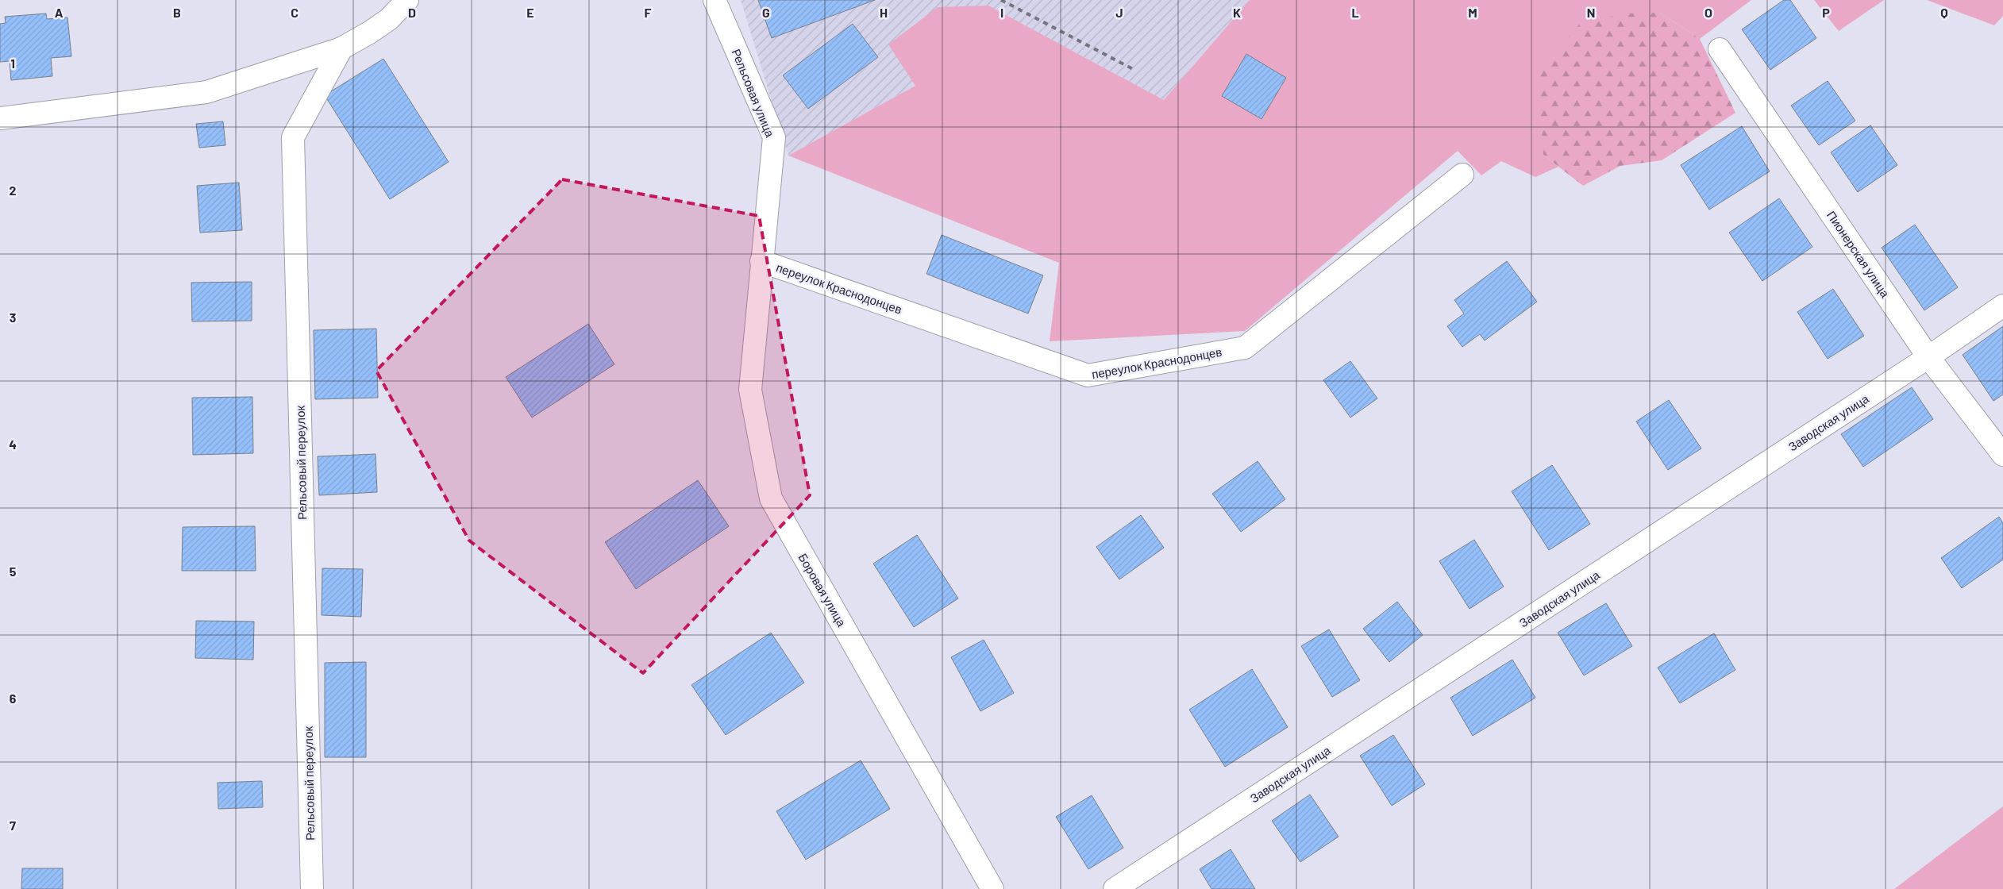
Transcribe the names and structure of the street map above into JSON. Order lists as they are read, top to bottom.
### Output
{
  "streets": {
    "street": [
      "Рельсовая улица",
      "Пионерская улица",
      "переулок Краснодонцев",
      "Заводская улица",
      "Рельсовый переулок",
      "Боровая улица"
    ]
  },
  "crossings": [
    ["Рельсовая улица", "переулок Краснодонцев"],
    ["Рельсовая улица", "Боровая улица"],
    ["Пионерская улица", "Заводская улица"],
    ["переулок Краснодонцев", "Боровая улица"]
  ],
  "grid": {
    "columns": [
      "A",
      "B",
      "C",
      "D",
      "E",
      "F",
      "G",
      "H",
      "I",
      "J",
      "K",
      "L",
      "M",
      "N",
      "O",
      "P",
      "Q"
    ],
    "rows": [
      "1",
      "2",
      "3",
      "4",
      "5",
      "6",
      "7"
    ]
  }
}
